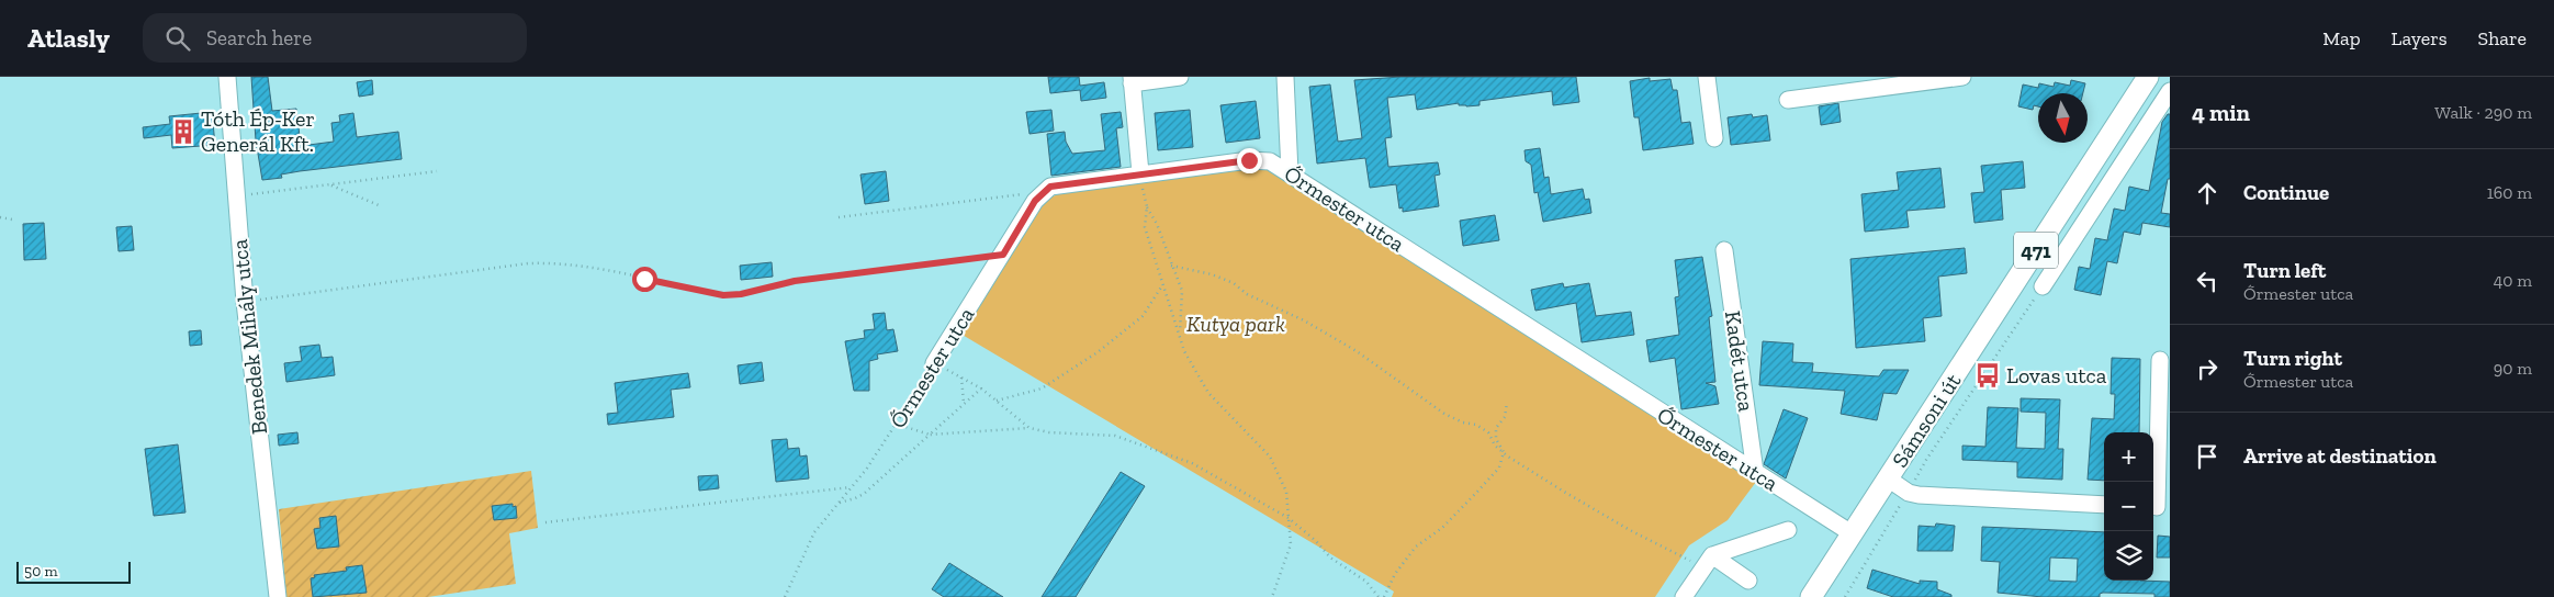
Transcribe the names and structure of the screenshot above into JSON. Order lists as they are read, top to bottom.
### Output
{
  "streets": {
    "main road": ["471", "Sámsoni út"],
    "street": ["Őrmester utca", "Benedek Mihály utca", "Kadét utca"]
  },
  "crossings": [
    ["Őrmester utca", "Kadét utca"],
    ["Őrmester utca", "Sámsoni út"]
  ],
  "parks": ["Kutya park"],
  "places": {
    "building": ["Tóth Ép-Ker Generál Kft."],
    "bus stop": ["Lovas utca"]
  },
  "scale_bar": "50 m",
  "north": "bottom",
  "page": {
    "header": "Atlasly",
    "search": "Search here",
    "nav": ["Map", "Layers", "Share"],
    "heading": ["4 min", "Walk · 290 m"],
    "list": [
      ["Continue", "160 m"],
      ["Turn left", "Őrmester utca", "40 m"],
      ["Turn right", "Őrmester utca", "90 m"],
      "Arrive at destination"
    ],
    "map_buttons": ["+", "−"],
    "scale": "50 m"
  }
}
